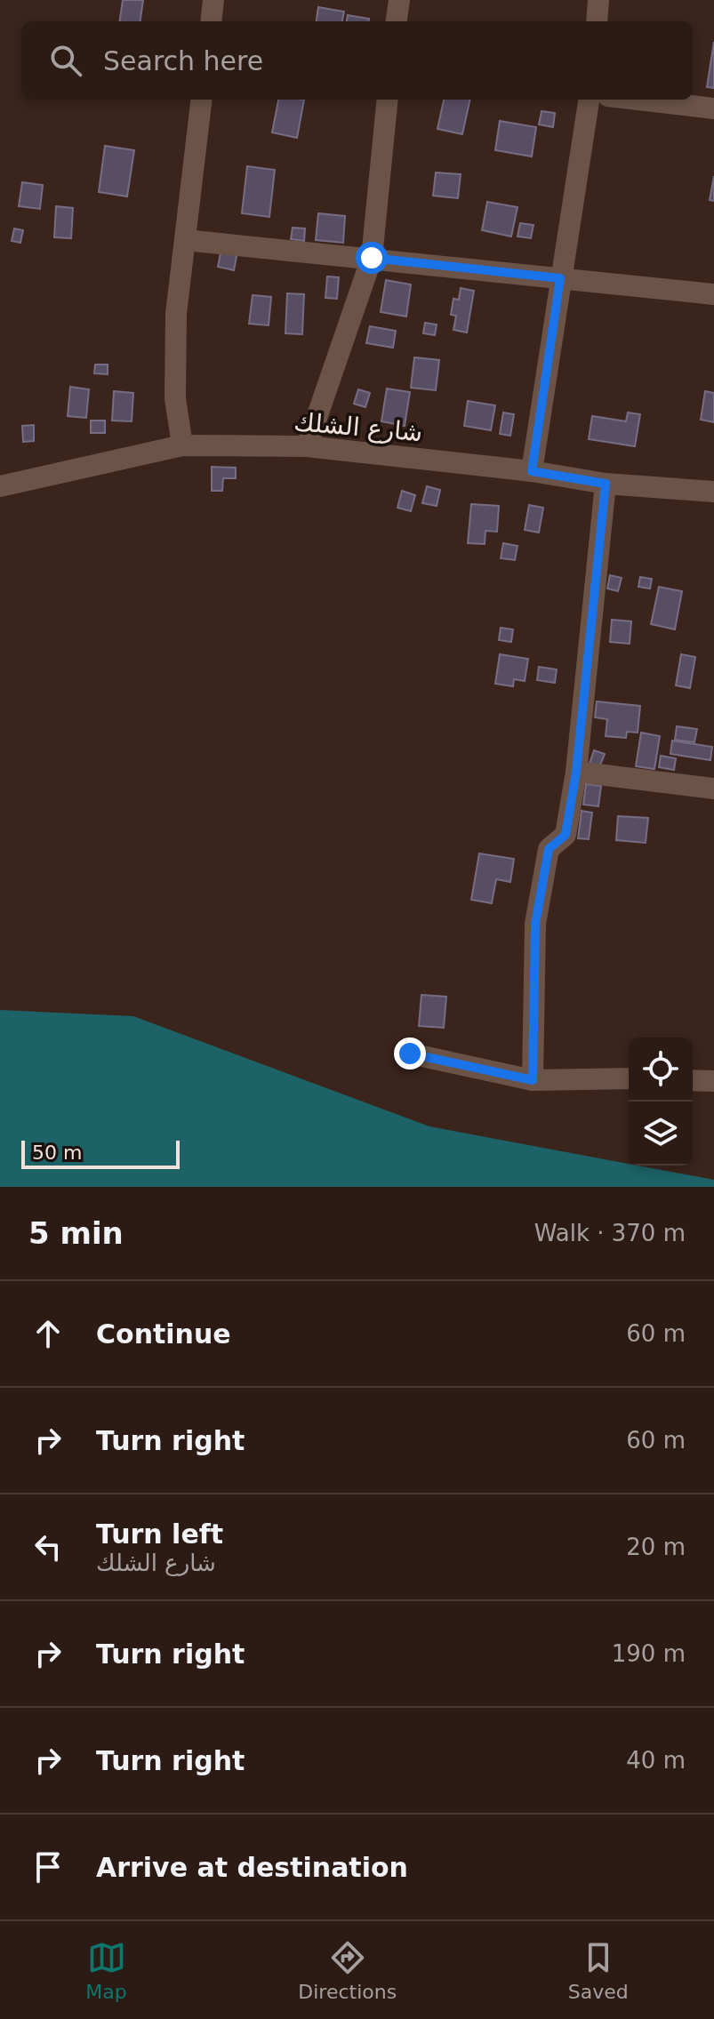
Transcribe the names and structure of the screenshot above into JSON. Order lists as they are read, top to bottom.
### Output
{
  "streets": {
    "street": ["شارع الشلك"]
  },
  "scale_bar": "50 m",
  "page": {
    "search": "Search here",
    "scale": "50 m",
    "heading": ["5 min", "Walk · 370 m"],
    "list": [
      ["Continue", "60 m"],
      ["Turn right", "60 m"],
      ["Turn left", "شارع الشلك", "20 m"],
      ["Turn right", "190 m"],
      ["Turn right", "40 m"],
      "Arrive at destination"
    ],
    "nav": ["Map", "Directions", "Saved"]
  }
}
